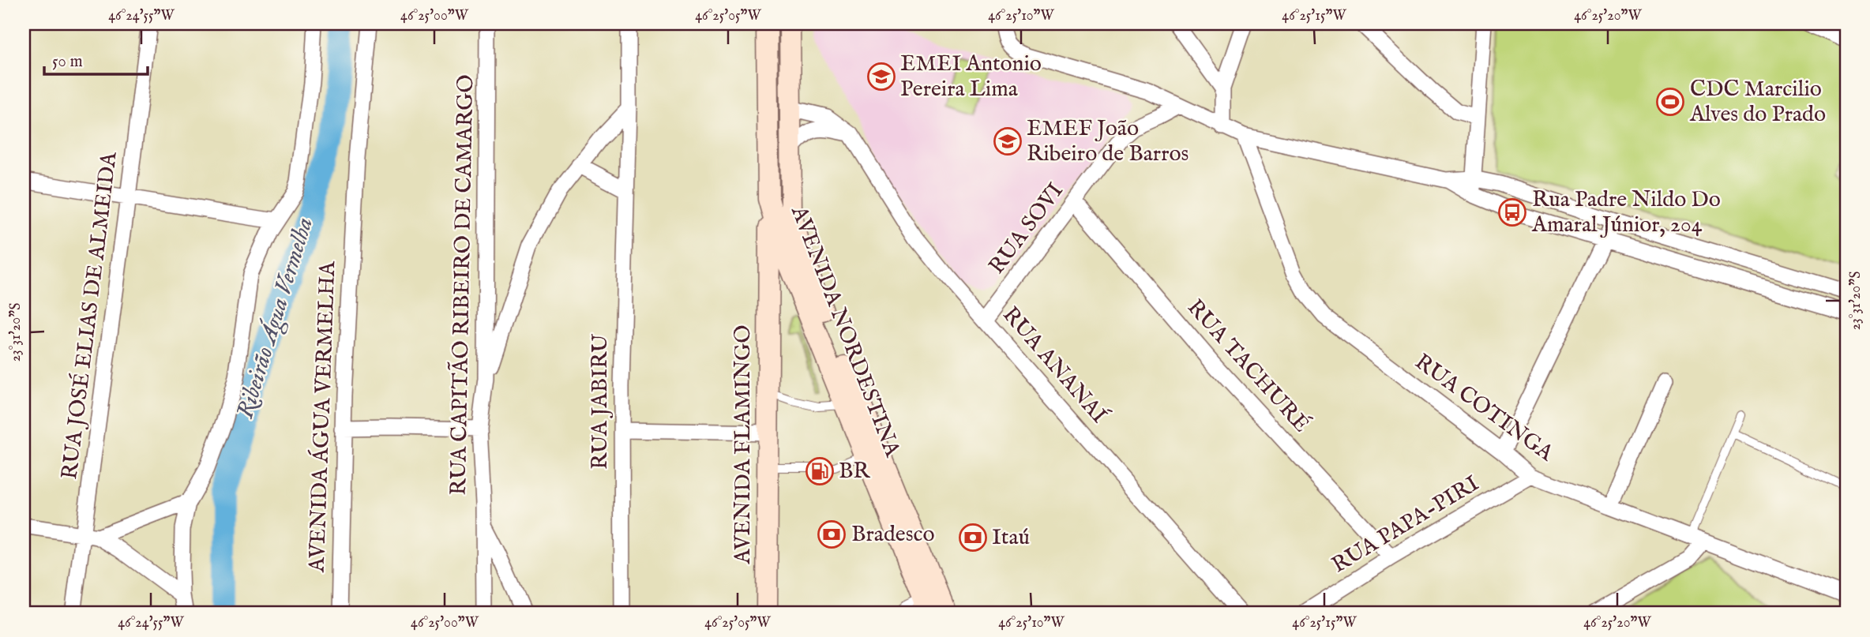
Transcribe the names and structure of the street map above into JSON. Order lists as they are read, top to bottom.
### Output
{
  "streets": {
    "main road": ["AVENIDA NORDESTINA", "AVENIDA FLAMINGO"],
    "street": [
      "RUA SOVI",
      "RUA CAPITÃO RIBEIRO DE CAMARGO",
      "RUA JOSÉ ELIAS DE ALMEIDA",
      "RUA ANANAÍ",
      "RUA TACHURÉ",
      "RUA JABIRU",
      "RUA COTINGA",
      "AVENIDA ÁGUA VERMELHA",
      "RUA PAPA-PIRI"
    ]
  },
  "crossings": [
    ["RUA SOVI", "RUA ANANAÍ"],
    ["RUA SOVI", "RUA TACHURÉ"],
    ["AVENIDA NORDESTINA", "RUA ANANAÍ"],
    ["AVENIDA NORDESTINA", "AVENIDA FLAMINGO"],
    ["RUA TACHURÉ", "RUA PAPA-PIRI"],
    ["RUA COTINGA", "RUA PAPA-PIRI"]
  ],
  "water": ["Ribeirão Água Vermelha"],
  "places": {
    "school or university": ["EMEI Antonio Pereira Lima", "EMEF João Ribeiro de Barros"],
    "sports": ["CDC Marcilio Alves do Prado"],
    "bus stop": ["Rua Padre Nildo Do Amaral Júnior, 204"],
    "fuel station": ["BR"],
    "bank": ["Bradesco", "Itaú"]
  },
  "scale_bar": "50 m",
  "coordinates": [
    "46°24'55\"W",
    "46°25'00\"W",
    "46°25'05\"W",
    "46°25'10\"W",
    "46°25'15\"W",
    "46°25'20\"W",
    "23°31'20\"S"
  ]
}
